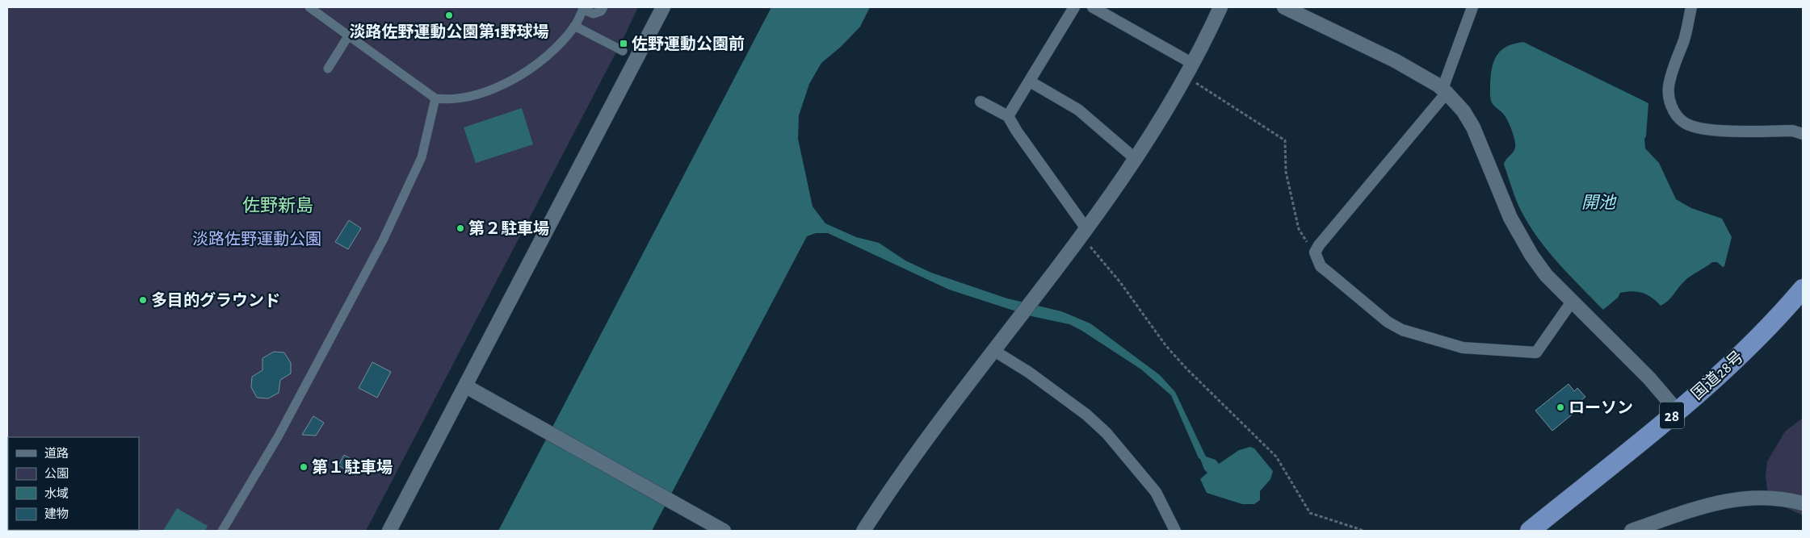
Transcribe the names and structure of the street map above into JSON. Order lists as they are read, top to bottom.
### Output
{
  "streets": {
    "highway": ["国道28号", "28"]
  },
  "districts": ["佐野新島"],
  "water": ["開池"],
  "parks": ["淡路佐野運動公園"],
  "places": {
    "other": [
      "淡路佐野運動公園第1野球場",
      "第２駐車場",
      "多目的グラウンド",
      "ローソン",
      "第１駐車場"
    ],
    "transit": ["佐野運動公園前"]
  },
  "legend": [
    "道路",
    "公園",
    "水域",
    "建物"
  ]
}
